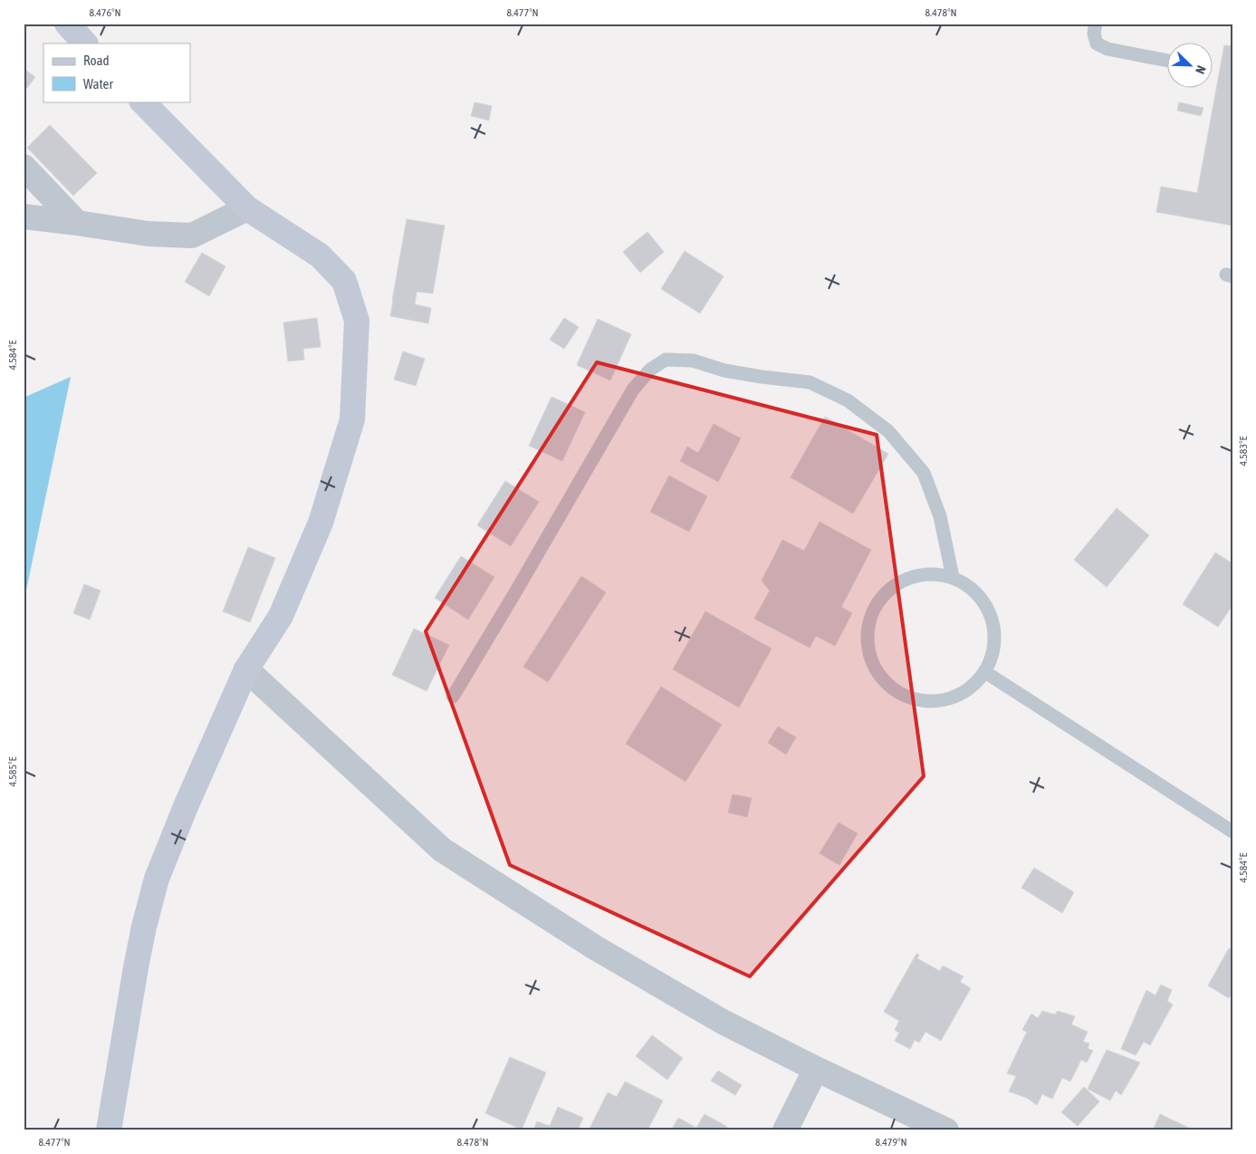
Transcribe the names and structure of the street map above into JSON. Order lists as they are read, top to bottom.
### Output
{
  "legend": ["Road", "Water"],
  "north": "bottom right",
  "coordinates": [
    "8.476°N",
    "8.477°N",
    "8.478°N",
    "4.584°E",
    "4.583°E",
    "4.585°E",
    "8.479°N"
  ]
}
